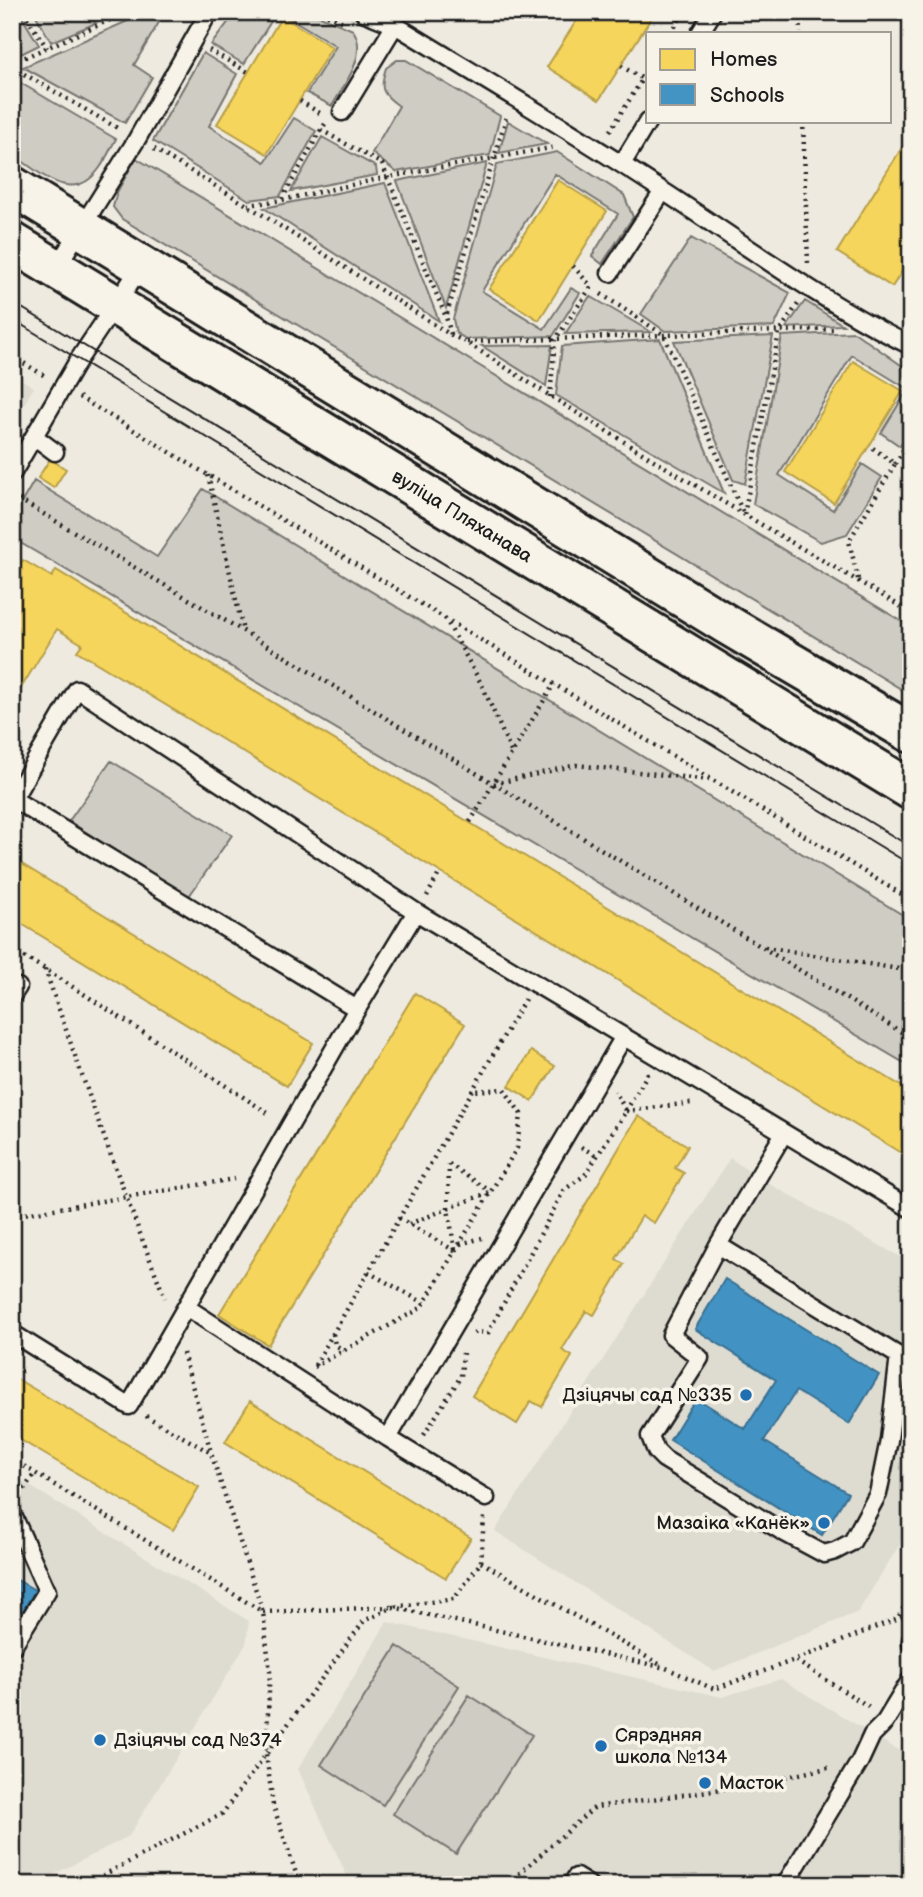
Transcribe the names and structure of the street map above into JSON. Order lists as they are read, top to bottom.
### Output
{
  "streets": {
    "main road": ["вуліца Пляханава"]
  },
  "places": [
    "Дзіцячы сад №335",
    "Мазаіка «Канёк»",
    "Дзіцячы сад №374",
    "Сярэдняя школа №134",
    "Масток"
  ],
  "legend": ["Homes", "Schools"]
}
